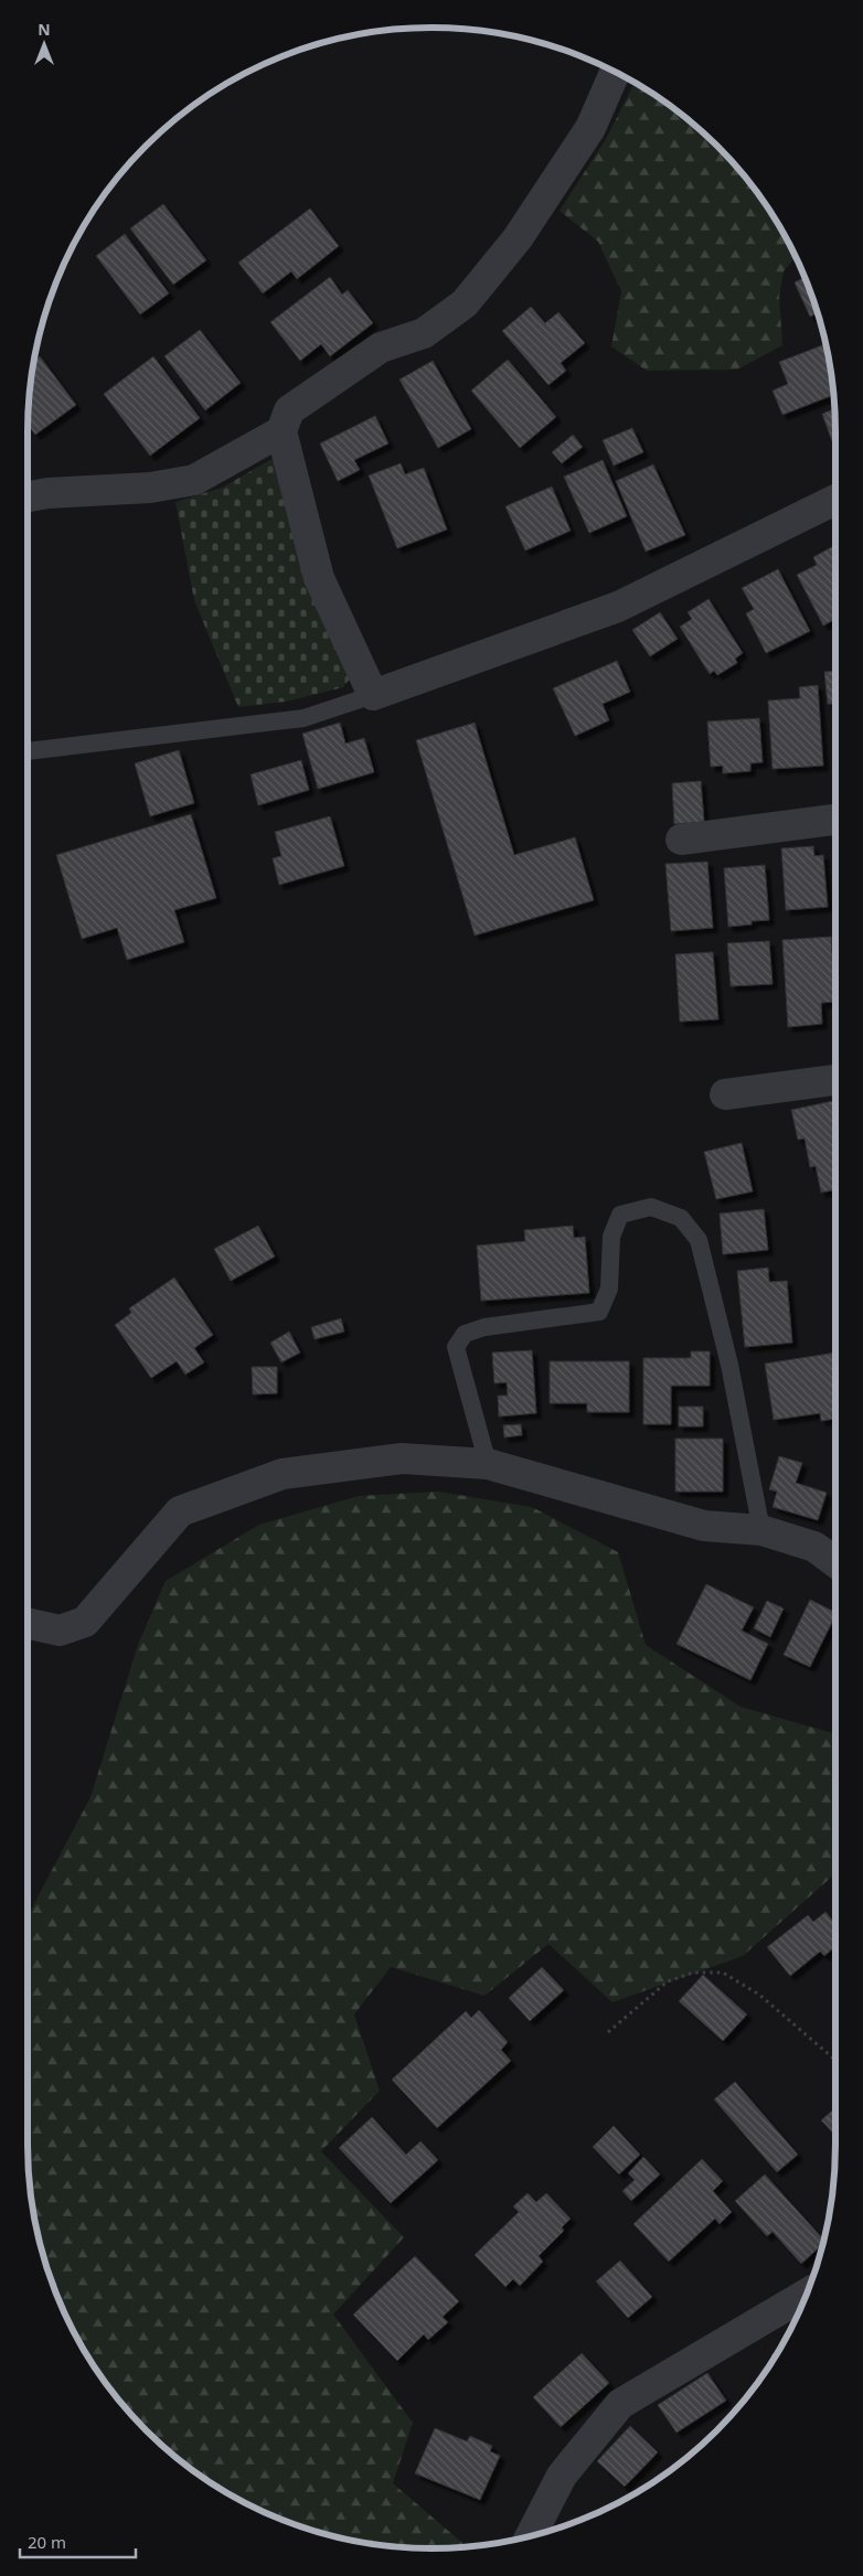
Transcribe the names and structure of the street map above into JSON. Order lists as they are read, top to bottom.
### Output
{
  "scale_bar": "20 m",
  "north": "top"
}
